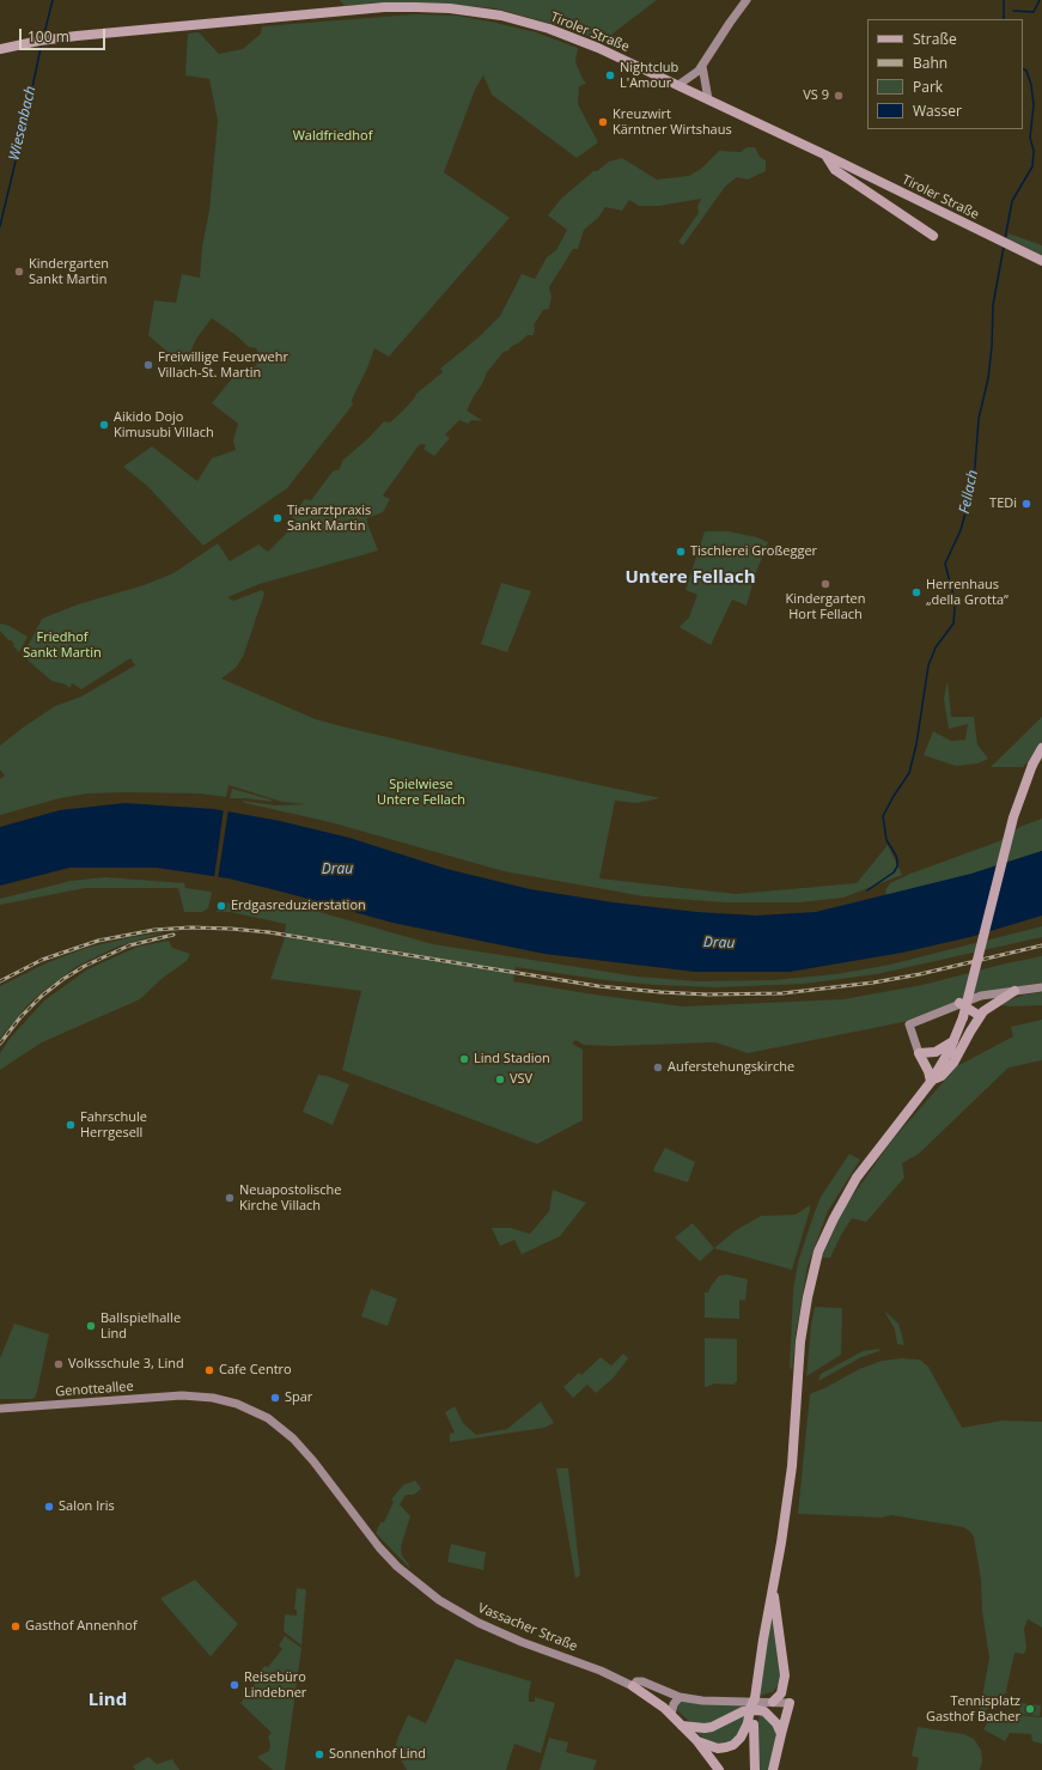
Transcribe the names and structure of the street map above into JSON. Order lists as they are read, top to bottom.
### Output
{
  "streets": {
    "main road": ["Tiroler Straße", "Genotteallee", "Vassacher Straße"]
  },
  "crossings": [
    ["Genotteallee", "Vassacher Straße"]
  ],
  "districts": ["Untere Fellach", "Lind"],
  "water": ["Wiesenbach", "Fellach", "Drau"],
  "parks": ["Waldfriedhof", "Friedhof Sankt Martin", "Spielwiese Untere Fellach"],
  "places": [
    "Nightclub L'Amour",
    "VS 9",
    "Kreuzwirt Kärntner Wirtshaus",
    "Kindergarten Sankt Martin",
    "Freiwillige Feuerwehr Villach-St. Martin",
    "Aikido Dojo Kimusubi Villach",
    "TEDi",
    "Tierarztpraxis Sankt Martin",
    "Tischlerei Großegger",
    "Kindergarten Hort Fellach",
    "Herrenhaus „della Grotta“",
    "Erdgasreduzierstation",
    "Lind Stadion",
    "Auferstehungskirche",
    "VSV",
    "Fahrschule Herrgesell",
    "Neuapostolische Kirche Villach",
    "Ballspielhalle Lind",
    "Volksschule 3, Lind",
    "Cafe Centro",
    "Spar",
    "Salon Iris",
    "Gasthof Annenhof",
    "Reisebüro Lindebner",
    "Tennisplatz Gasthof Bacher",
    "Sonnenhof Lind"
  ],
  "legend": [
    "Straße",
    "Bahn",
    "Park",
    "Wasser"
  ],
  "scale_bar": "100 m"
}
